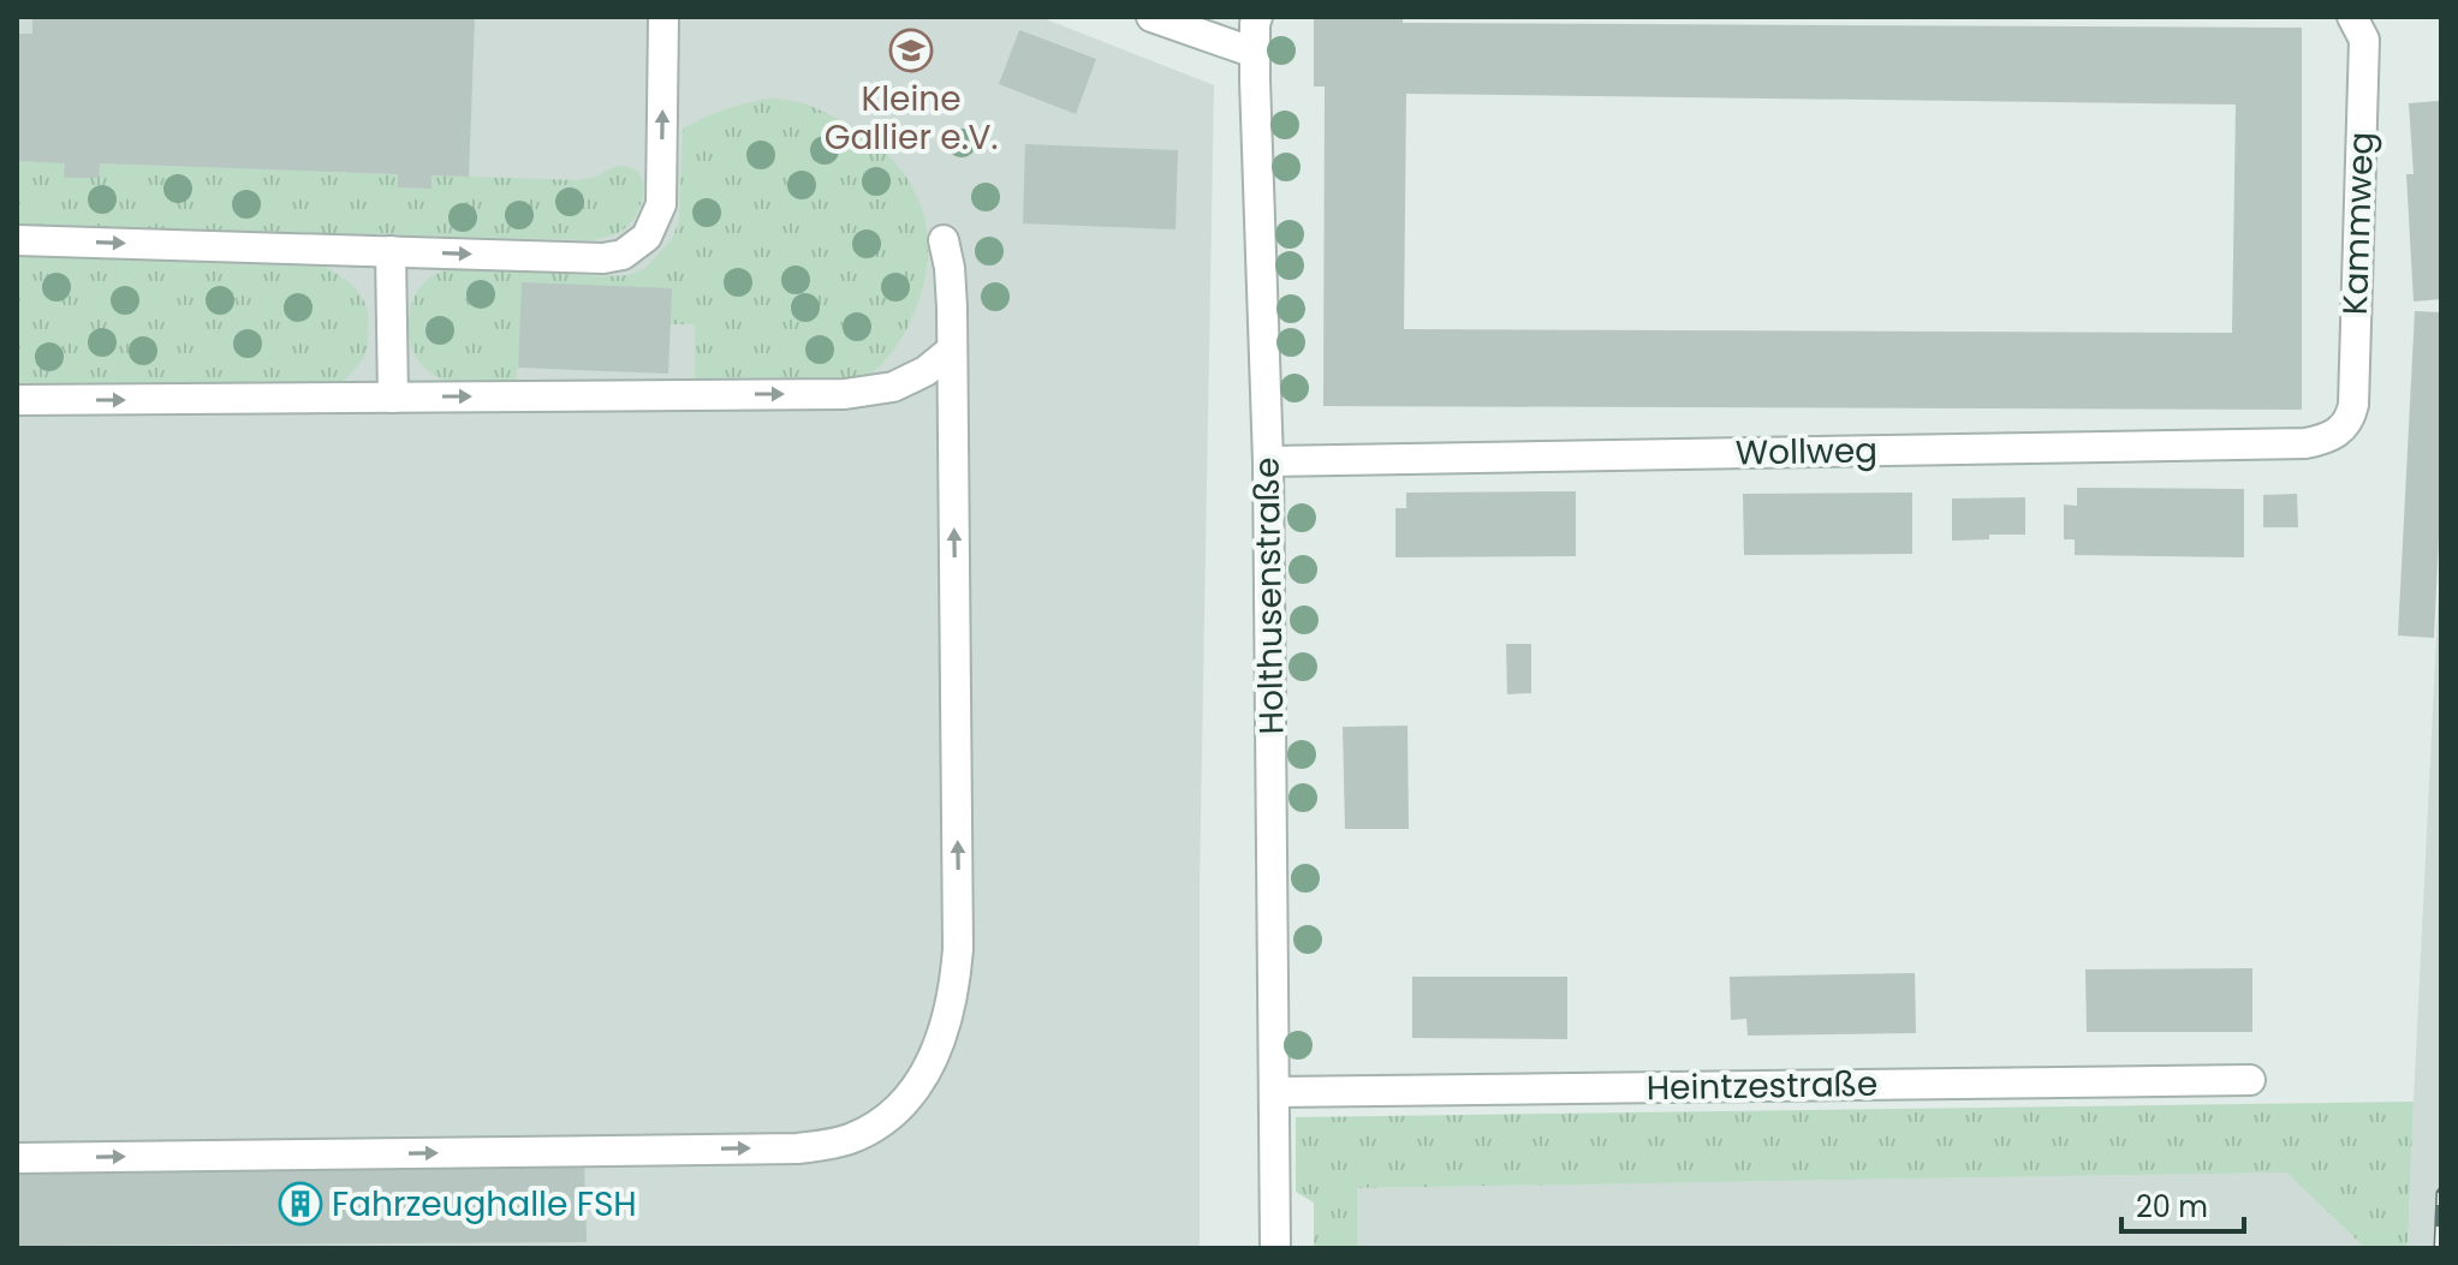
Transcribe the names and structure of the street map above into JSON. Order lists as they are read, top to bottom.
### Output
{
  "streets": {
    "street": [
      "Kammweg",
      "Wollweg",
      "Holthusenstraße",
      "Heintzestraße"
    ]
  },
  "crossings": [
    ["Kammweg", "Wollweg"],
    ["Wollweg", "Holthusenstraße"],
    ["Holthusenstraße", "Heintzestraße"]
  ],
  "places": {
    "school or university": ["Kleine Gallier e.V."],
    "building": ["Fahrzeughalle FSH"]
  },
  "scale_bar": "20 m"
}
